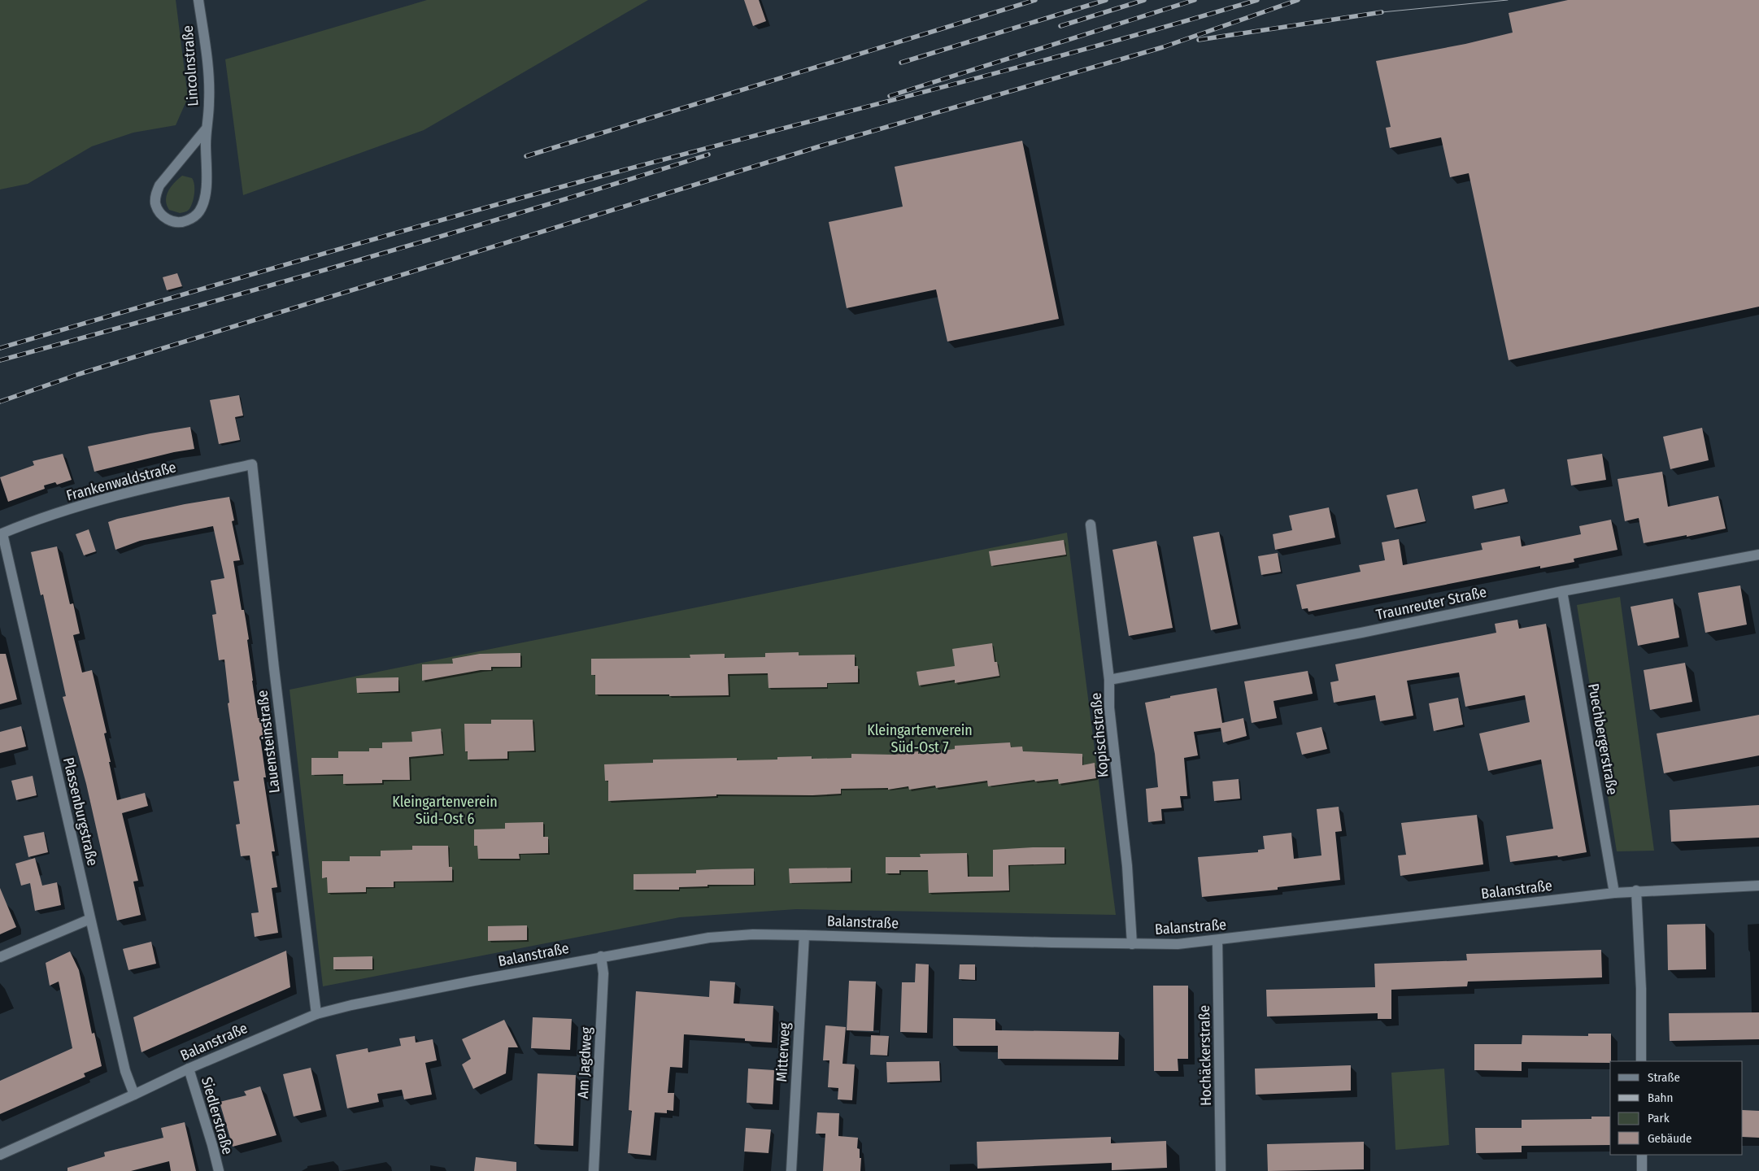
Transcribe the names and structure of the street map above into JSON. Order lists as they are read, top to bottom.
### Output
{
  "streets": {
    "street": [
      "Lincolnstraße",
      "Frankenwaldstraße",
      "Traunreuter Straße",
      "Kopischstraße",
      "Puechbergerstraße",
      "Lauensteinstraße",
      "Plassenburgstraße",
      "Balanstraße",
      "Mitterweg",
      "Hochäckerstraße",
      "Am Jagdweg",
      "Siedlerstraße"
    ]
  },
  "crossings": [
    ["Frankenwaldstraße", "Lauensteinstraße"],
    ["Frankenwaldstraße", "Plassenburgstraße"],
    ["Traunreuter Straße", "Kopischstraße"],
    ["Traunreuter Straße", "Puechbergerstraße"],
    ["Kopischstraße", "Balanstraße"],
    ["Puechbergerstraße", "Balanstraße"],
    ["Lauensteinstraße", "Balanstraße"],
    ["Plassenburgstraße", "Balanstraße"],
    ["Balanstraße", "Mitterweg"],
    ["Balanstraße", "Hochäckerstraße"],
    ["Balanstraße", "Am Jagdweg"],
    ["Balanstraße", "Siedlerstraße"]
  ],
  "parks": ["Kleingartenverein Süd-Ost 7", "Kleingartenverein Süd-Ost 6"],
  "legend": [
    "Straße",
    "Bahn",
    "Park",
    "Gebäude"
  ]
}
